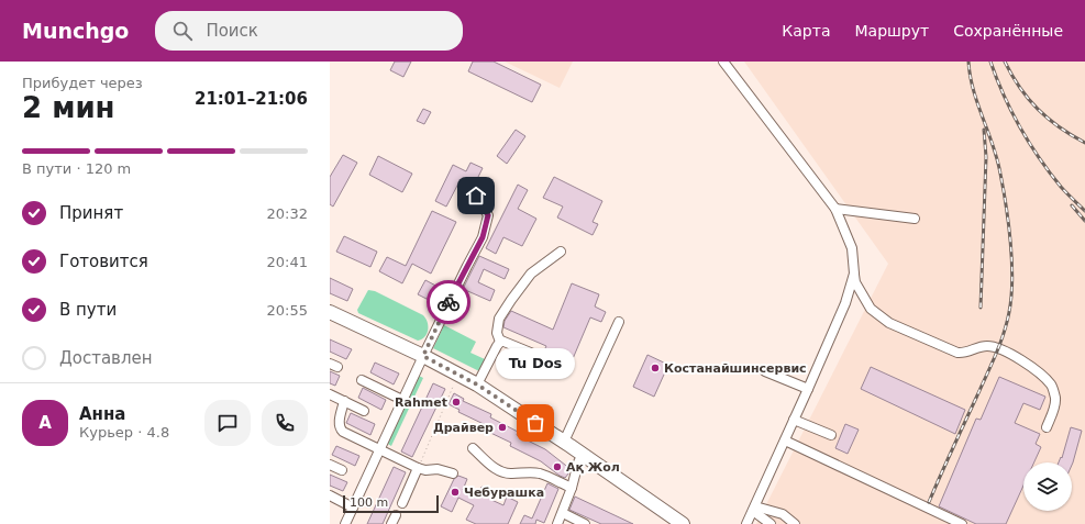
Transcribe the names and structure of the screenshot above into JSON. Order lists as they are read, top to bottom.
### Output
{
  "places": [
    "Костанайшинсервис",
    "Rahmet",
    "Tu Dos",
    "Драйвер",
    "Ақ Жол",
    "Чебурашка"
  ],
  "scale_bar": "100 m",
  "page": {
    "header": "Munchgo",
    "search": "Поиск",
    "nav": ["Карта", "Маршрут", "Сохранённые"],
    "heading": ["2 мин", "Прибудет через", "21:01–21:06"],
    "panel": ["Анна", "Курьер · 4.8"],
    "bar": "В пути · 120 m",
    "list": [
      ["Принят", "20:32"],
      ["Готовится", "20:41"],
      ["В пути", "20:55"],
      "Доставлен"
    ],
    "bubble": "Tu Dos",
    "round": "А",
    "scale": "100 m"
  }
}
